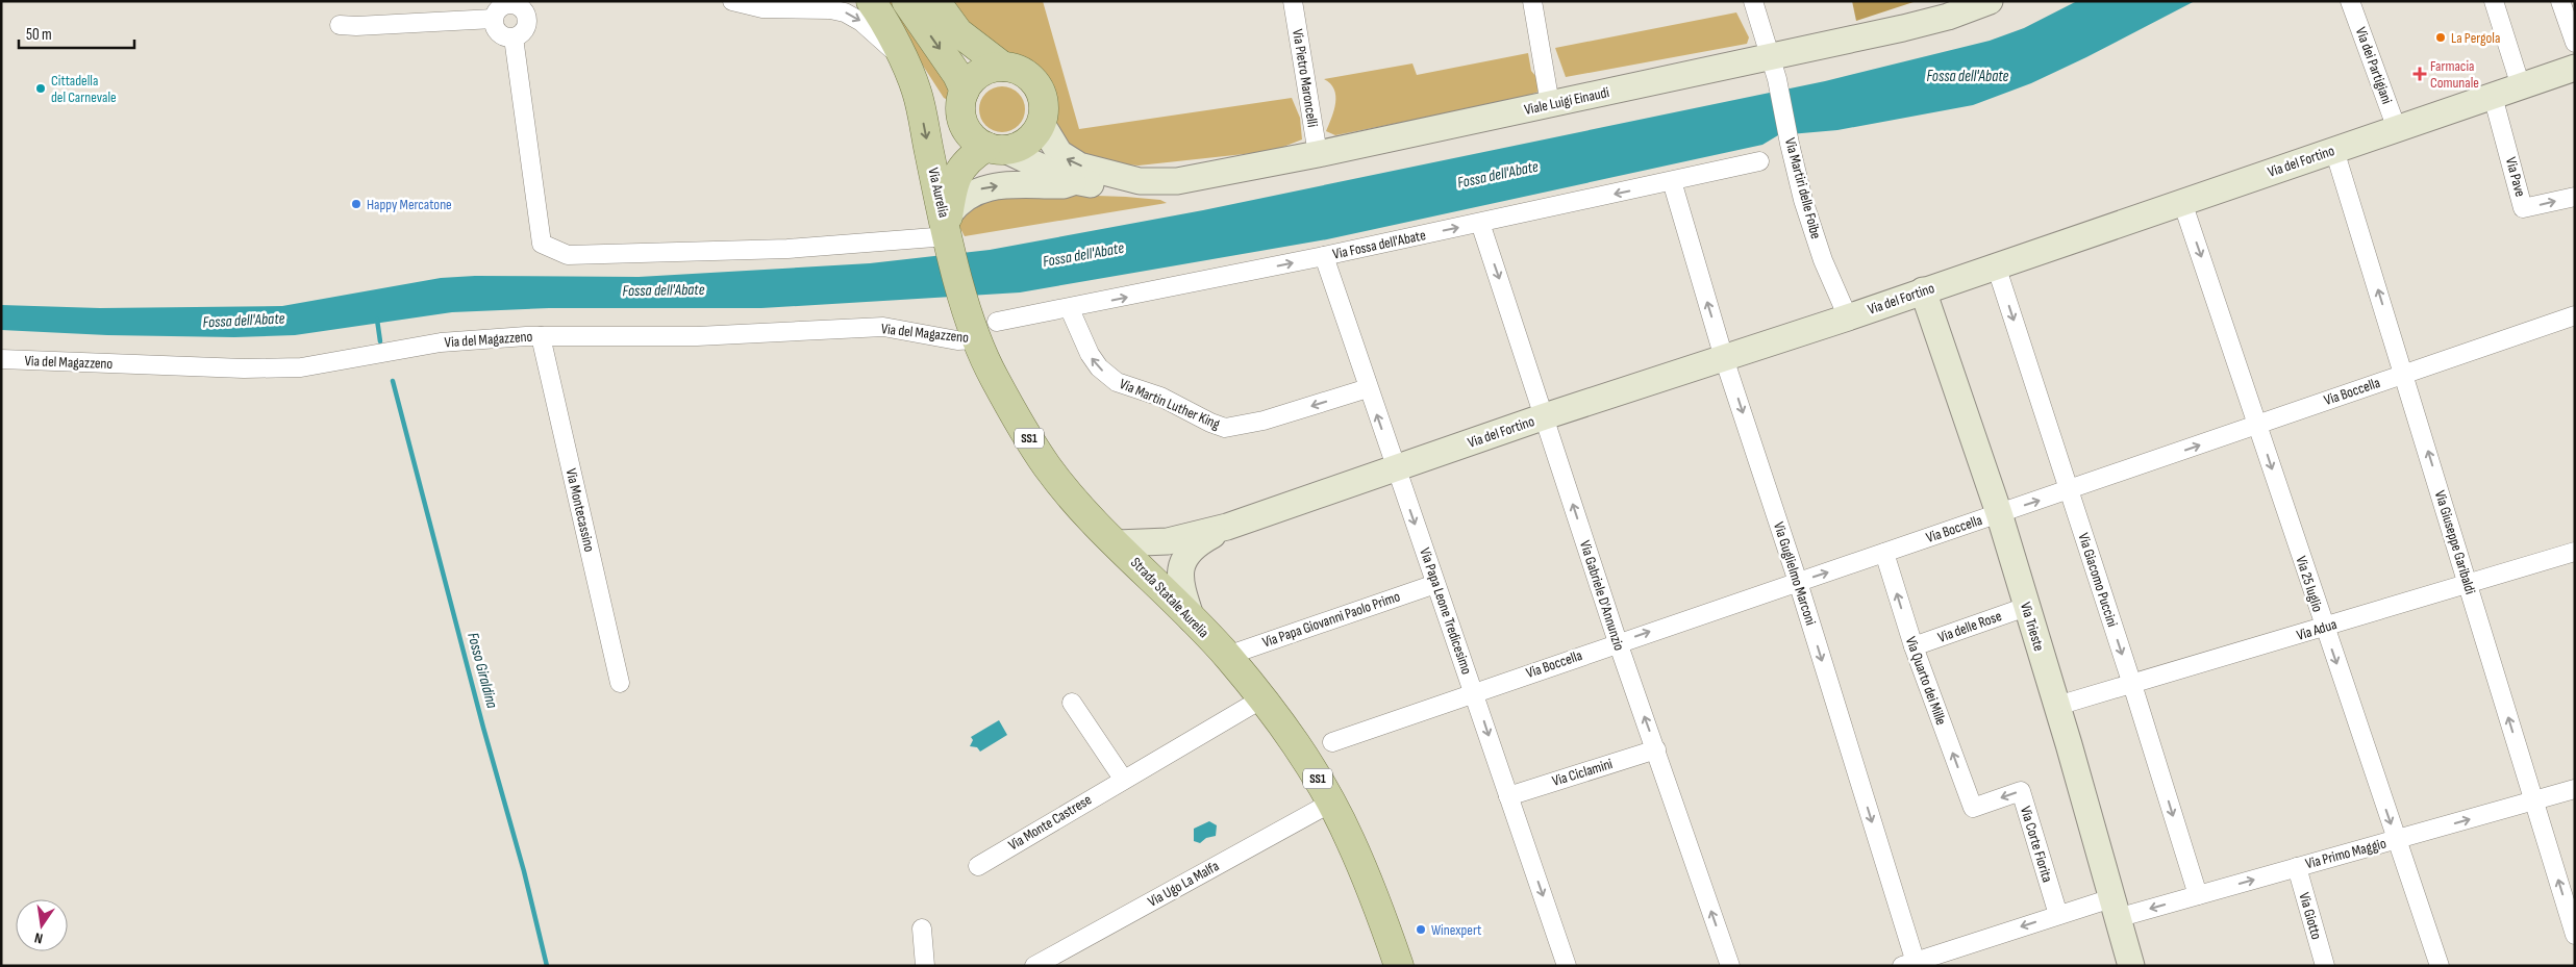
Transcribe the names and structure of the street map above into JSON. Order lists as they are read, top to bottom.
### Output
{
  "streets": {
    "main road": ["Via Aurelia", "SS1", "Strada Statale Aurelia"],
    "street": [
      "Via dei Partigiani",
      "Via Pietro Maroncelli",
      "Viale Luigi Einaudi",
      "Via del Fortino",
      "Via Pave",
      "Via Martiri delle Foibe",
      "Via Fossa dell'Abate",
      "Via del Magazzeno",
      "Via Boccella",
      "Via Martin Luther King",
      "Via Montecassino",
      "Via Giuseppe Garibaldi",
      "Via Guglielmo Marconi",
      "Via Giacomo Puccini",
      "Via 25 luglio",
      "Via Gabriele D'Annunzio",
      "Via Papa Leone Tredicesimo",
      "Via Papa Giovanni Paolo Primo",
      "Via delle Rose",
      "Via Trieste",
      "Via Adua",
      "Via Quarto dei Mille",
      "Via Ciclamini",
      "Via Monte Castrese",
      "Via Corte Fiorita",
      "Via Primo Maggio",
      "Via Ugo La Malfa",
      "Via Giotto"
    ]
  },
  "crossings": [
    ["Via dei Partigiani", "Via del Fortino"],
    ["Via Pietro Maroncelli", "Viale Luigi Einaudi"],
    ["Viale Luigi Einaudi", "Via Martiri delle Foibe"],
    ["Viale Luigi Einaudi", "Via Aurelia"],
    ["Viale Luigi Einaudi", "Strada Statale Aurelia"],
    ["Via del Fortino", "Via Pave"],
    ["Via del Fortino", "Via Martiri delle Foibe"],
    ["Via del Fortino", "Via Giuseppe Garibaldi"],
    ["Via del Fortino", "Via Guglielmo Marconi"],
    ["Via del Fortino", "Via Giacomo Puccini"],
    ["Via del Fortino", "Via 25 luglio"],
    ["Via del Fortino", "Via Gabriele D'Annunzio"],
    ["Via del Fortino", "Strada Statale Aurelia"],
    ["Via del Fortino", "Via Papa Leone Tredicesimo"],
    ["Via del Fortino", "Via Trieste"],
    ["Via Aurelia", "Strada Statale Aurelia"],
    ["Via Fossa dell'Abate", "Via del Magazzeno"],
    ["Via Fossa dell'Abate", "Via Martin Luther King"],
    ["Via Fossa dell'Abate", "Via Guglielmo Marconi"],
    ["Via Fossa dell'Abate", "Via Gabriele D'Annunzio"],
    ["Via Fossa dell'Abate", "Strada Statale Aurelia"],
    ["Via Fossa dell'Abate", "Via Papa Leone Tredicesimo"],
    ["Via del Magazzeno", "Via Montecassino"],
    ["Via del Magazzeno", "Strada Statale Aurelia"],
    ["Via Boccella", "Via Giuseppe Garibaldi"],
    ["Via Boccella", "Via Guglielmo Marconi"],
    ["Via Boccella", "Via Giacomo Puccini"],
    ["Via Boccella", "Via 25 luglio"],
    ["Via Boccella", "Via Gabriele D'Annunzio"],
    ["Via Boccella", "Via Papa Leone Tredicesimo"],
    ["Via Boccella", "Via Trieste"],
    ["Via Boccella", "Via Quarto dei Mille"],
    ["Via Martin Luther King", "Via Papa Leone Tredicesimo"],
    ["Via Giuseppe Garibaldi", "Via Adua"],
    ["Via Giuseppe Garibaldi", "Via Primo Maggio"],
    ["Via Guglielmo Marconi", "Via Primo Maggio"],
    ["Via Giacomo Puccini", "Via Adua"],
    ["Via Giacomo Puccini", "Via Primo Maggio"],
    ["Via 25 luglio", "Via Adua"],
    ["Via 25 luglio", "Via Primo Maggio"],
    ["Via Gabriele D'Annunzio", "Via Ciclamini"],
    ["Strada Statale Aurelia", "Via Papa Giovanni Paolo Primo"],
    ["Strada Statale Aurelia", "Via Monte Castrese"],
    ["Strada Statale Aurelia", "Via Ugo La Malfa"],
    ["Via Papa Leone Tredicesimo", "Via Papa Giovanni Paolo Primo"],
    ["Via Papa Leone Tredicesimo", "Via Ciclamini"],
    ["Via delle Rose", "Via Trieste"],
    ["Via delle Rose", "Via Quarto dei Mille"],
    ["Via Trieste", "Via Adua"],
    ["Via Trieste", "Via Primo Maggio"],
    ["Via Quarto dei Mille", "Via Corte Fiorita"],
    ["Via Corte Fiorita", "Via Primo Maggio"],
    ["Via Primo Maggio", "Via Giotto"]
  ],
  "one_way": [
    "Via Boccella",
    "Via Martin Luther King",
    "Via Giuseppe Garibaldi",
    "Via Giacomo Puccini",
    "Via 25 luglio",
    "Via Quarto dei Mille"
  ],
  "water": ["Fossa dell'Abate", "Fosso Giraldina"],
  "places": {
    "other": [
      "La Pergola",
      "Cittadella del Carnevale",
      "Happy Mercatone",
      "Winexpert"
    ],
    "health": ["Farmacia Comunale"]
  },
  "scale_bar": "50 m",
  "north": "bottom"
}
